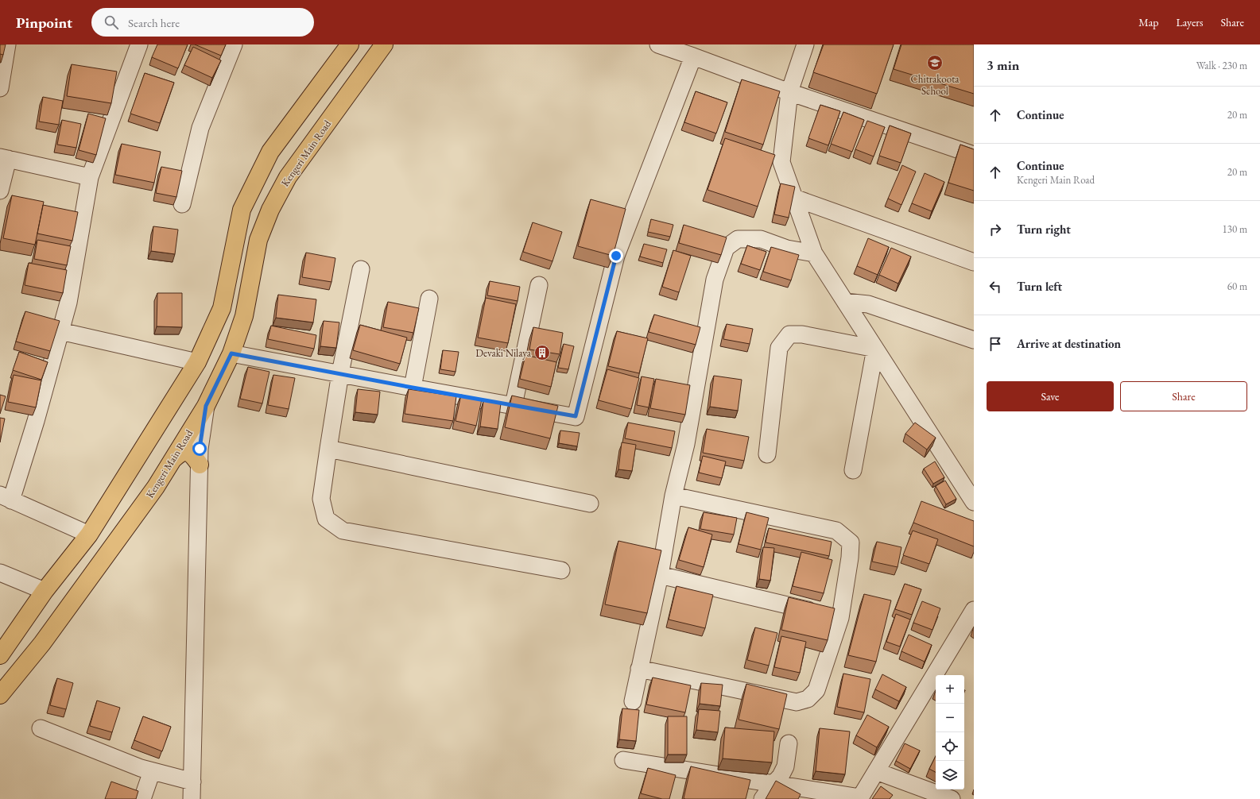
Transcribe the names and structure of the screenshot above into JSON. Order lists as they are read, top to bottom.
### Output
{
  "streets": {
    "main road": ["Kengeri Main Road"]
  },
  "places": {
    "school or university": ["Chitrakoota School"],
    "building": ["Devaki Nilaya"]
  },
  "page": {
    "header": "Pinpoint",
    "search": "Search here",
    "nav": ["Map", "Layers", "Share"],
    "heading": ["3 min", "Walk · 230 m"],
    "list": [
      ["Continue", "20 m"],
      ["Continue", "Kengeri Main Road", "20 m"],
      ["Turn right", "130 m"],
      ["Turn left", "60 m"],
      "Arrive at destination"
    ],
    "buttons": ["Save", "Share"],
    "map_buttons": ["+", "−"]
  }
}
